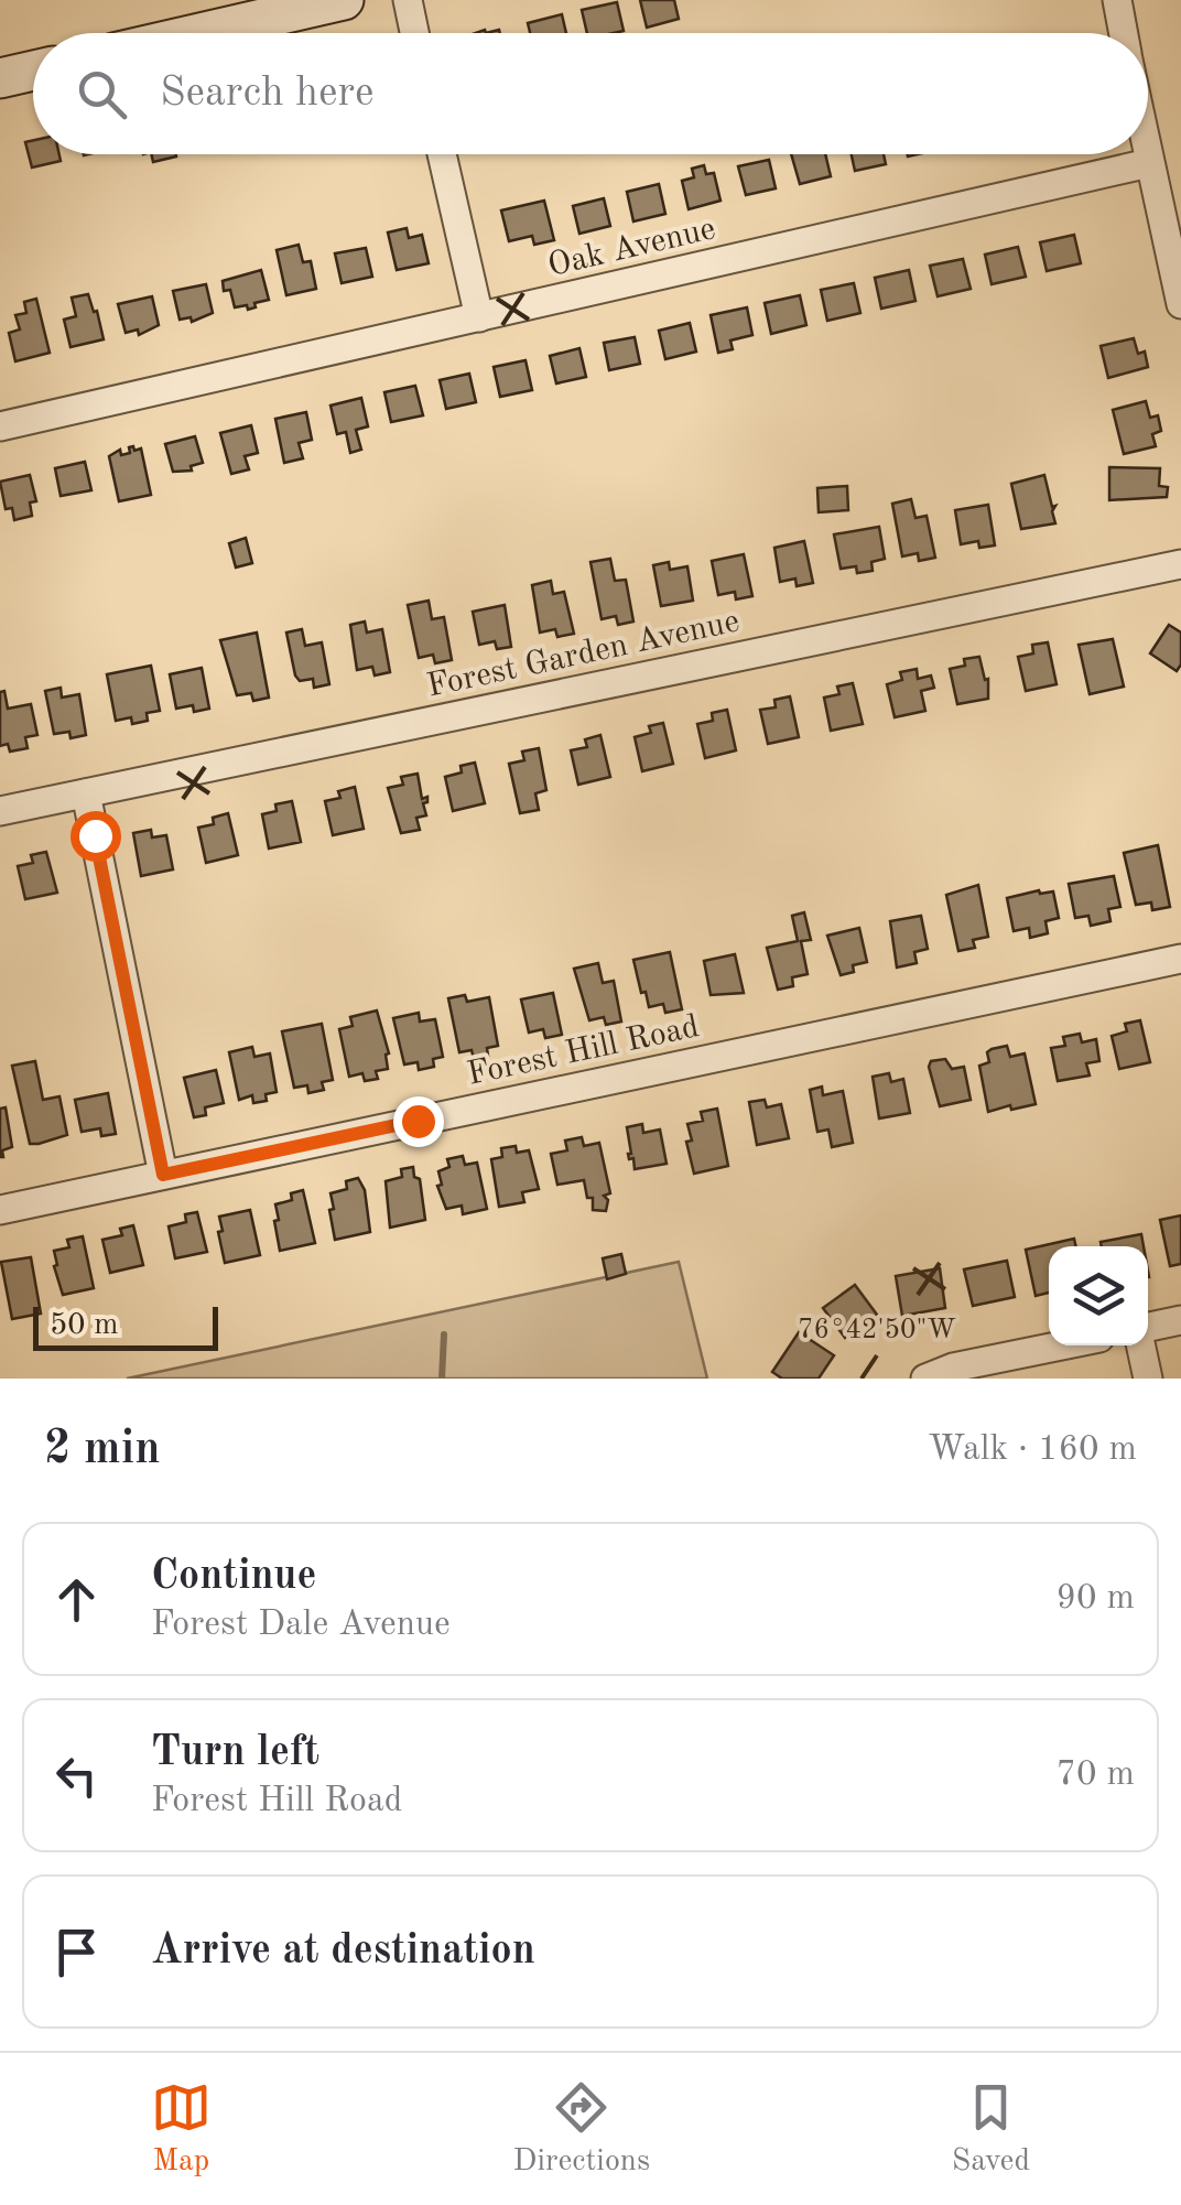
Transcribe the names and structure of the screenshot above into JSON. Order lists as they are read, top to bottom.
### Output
{
  "streets": {
    "street": ["Oak Avenue", "Forest Garden Avenue", "Forest Hill Road"]
  },
  "scale_bar": "50 m",
  "page": {
    "search": "Search here",
    "scale": "50 m",
    "heading": ["2 min", "Walk · 160 m"],
    "list": [
      ["Continue", "Forest Dale Avenue", "90 m"],
      ["Turn left", "Forest Hill Road", "70 m"],
      "Arrive at destination"
    ],
    "nav": ["Map", "Directions", "Saved"]
  },
  "coordinates": ["76°42'50\"W"]
}
